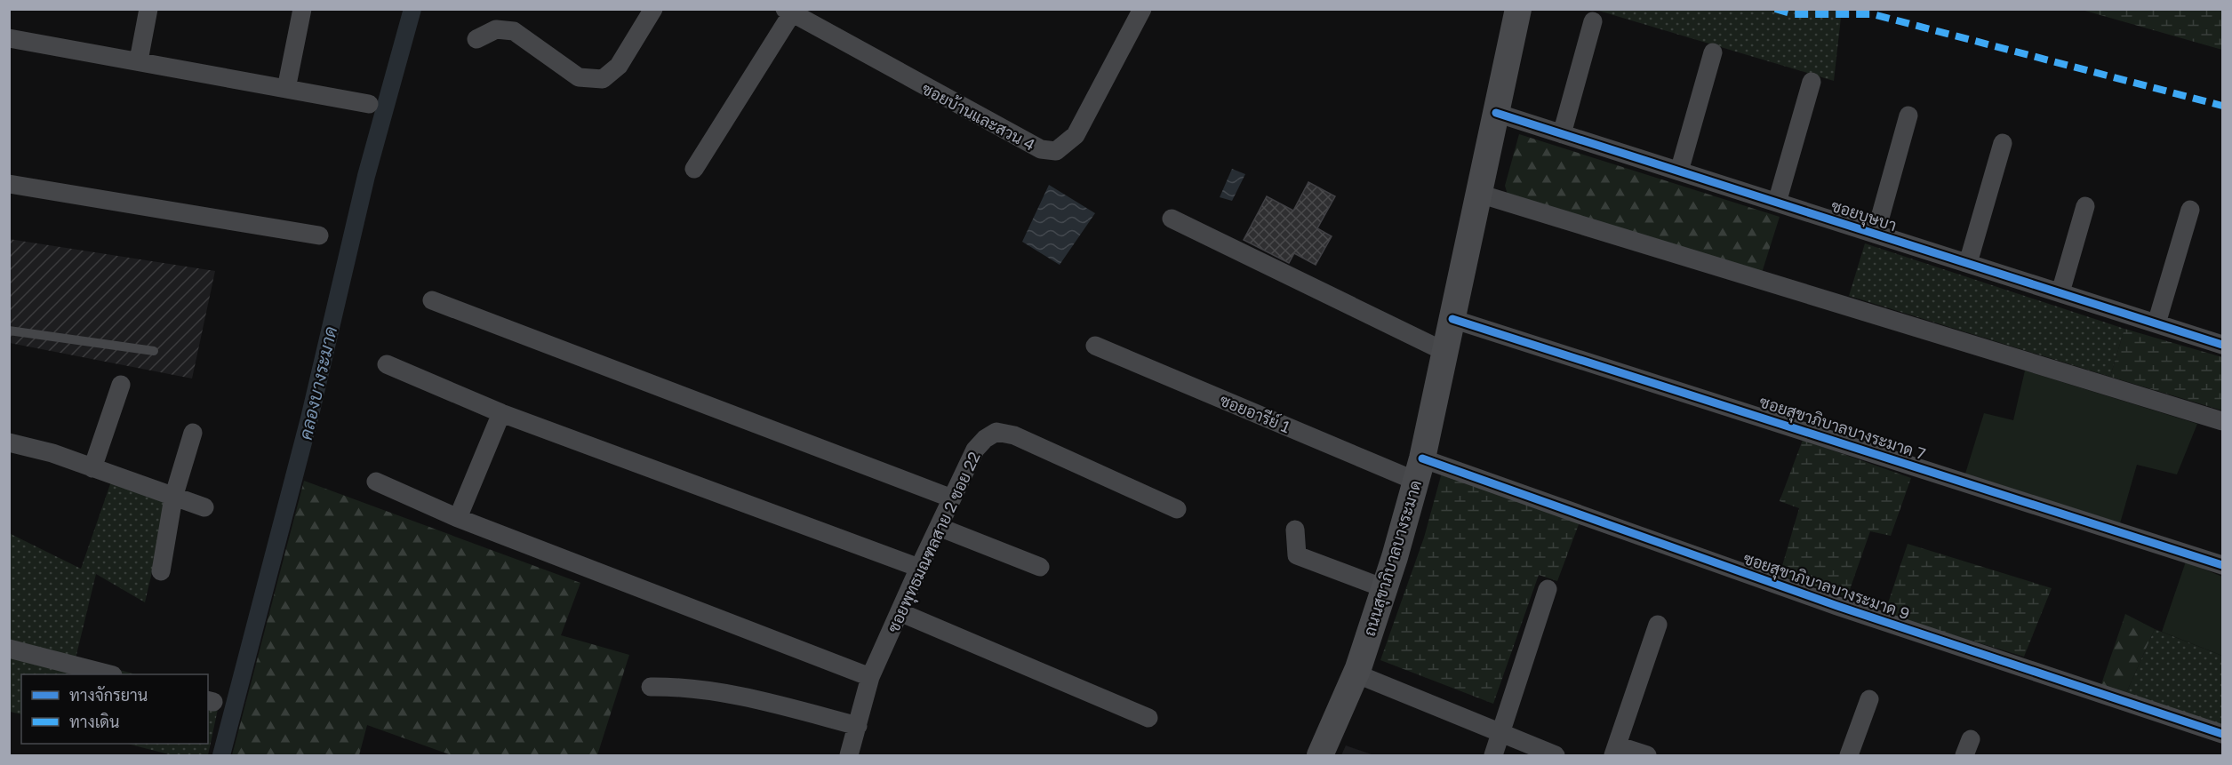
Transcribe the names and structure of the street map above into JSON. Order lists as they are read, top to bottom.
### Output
{
  "streets": {
    "street": [
      "ซอยบ้านและสวน 4",
      "ซอยบุษบา",
      "ซอยอารีย์ 1",
      "ซอยสุขาภิบาลบางระมาด 7",
      "ซอยพุทธมณฑลสาย 2 ซอย 22",
      "ถนนสุขาภิบาลบางระมาด",
      "ซอยสุขาภิบาลบางระมาด 9"
    ]
  },
  "crossings": [
    ["ซอยบุษบา", "ถนนสุขาภิบาลบางระมาด"],
    ["ซอยอารีย์ 1", "ถนนสุขาภิบาลบางระมาด"],
    ["ซอยอารีย์ 1", "ซอยสุขาภิบาลบางระมาด 9"],
    ["ซอยสุขาภิบาลบางระมาด 7", "ถนนสุขาภิบาลบางระมาด"],
    ["ถนนสุขาภิบาลบางระมาด", "ซอยสุขาภิบาลบางระมาด 9"]
  ],
  "water": ["คลองบางระมาด"],
  "legend": ["ทางจักรยาน", "ทางเดิน"]
}
